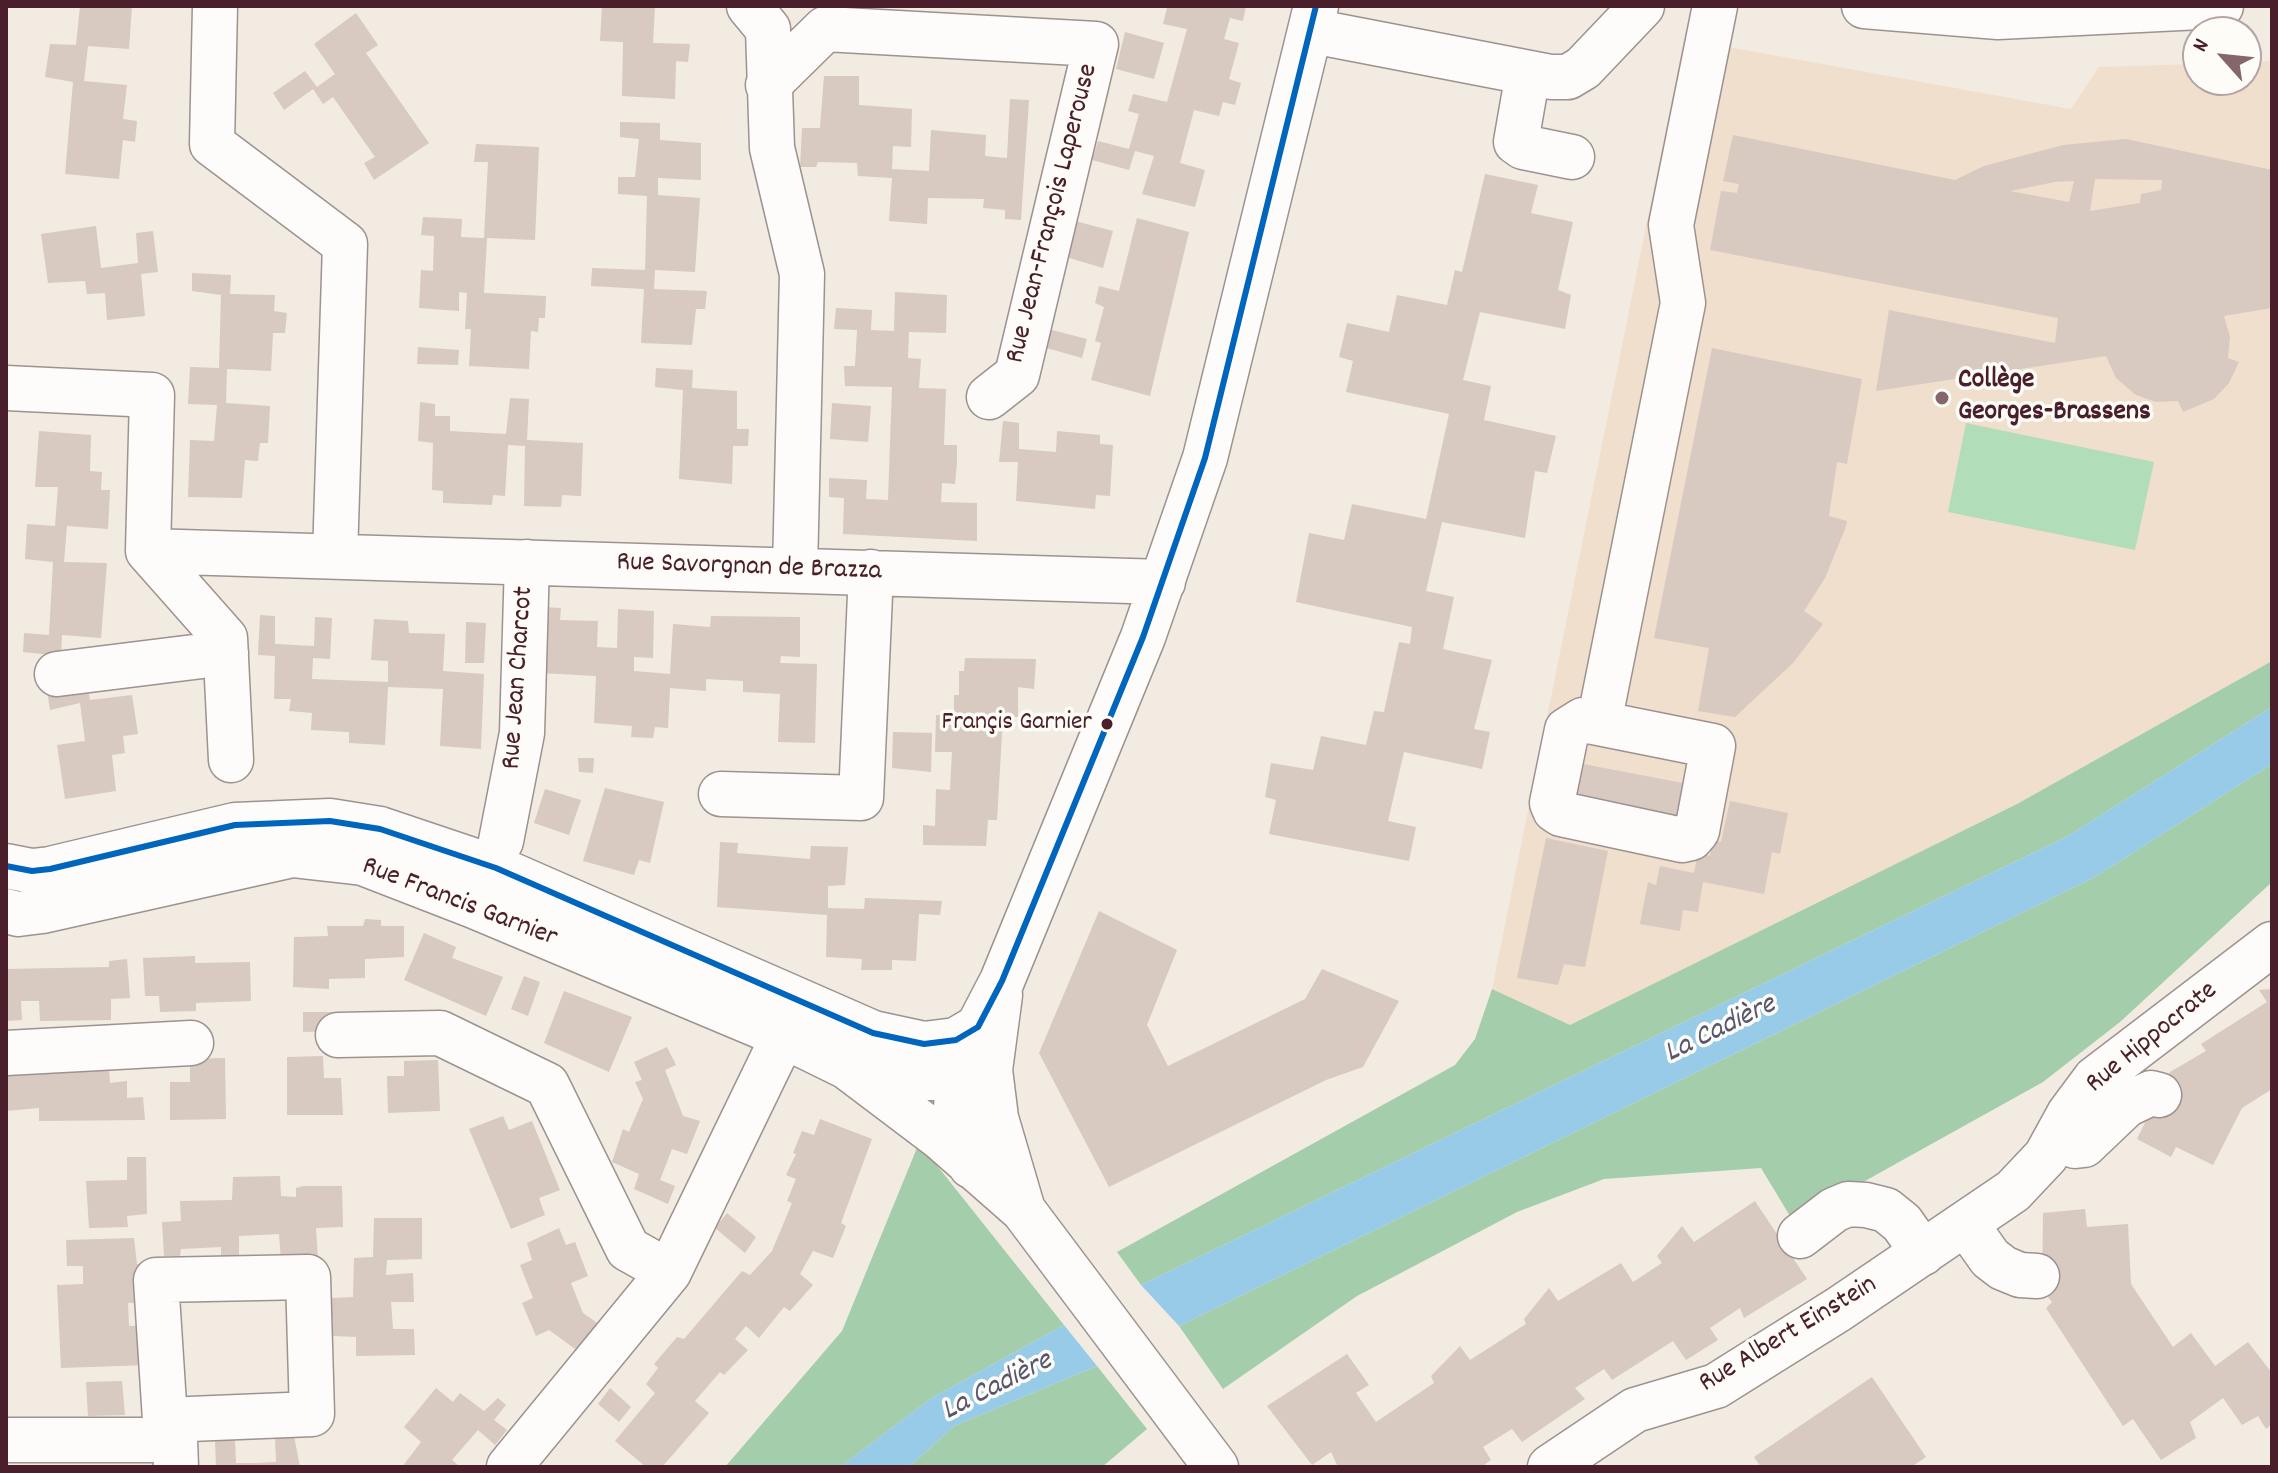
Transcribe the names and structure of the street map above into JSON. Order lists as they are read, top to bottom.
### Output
{
  "streets": {
    "street": [
      "Rue Jean-François Laperouse",
      "Rue Savorgnan de Brazza",
      "Rue Jean Charcot",
      "Rue Francis Garnier",
      "Rue Hippocrate",
      "Rue Albert Einstein"
    ]
  },
  "crossings": [
    ["Rue Savorgnan de Brazza", "Rue Jean Charcot"],
    ["Rue Hippocrate", "Rue Albert Einstein"]
  ],
  "water": ["La Cadière"],
  "places": ["Collège Georges-Brassens", "Françis Garnier"],
  "north": "top left"
}
